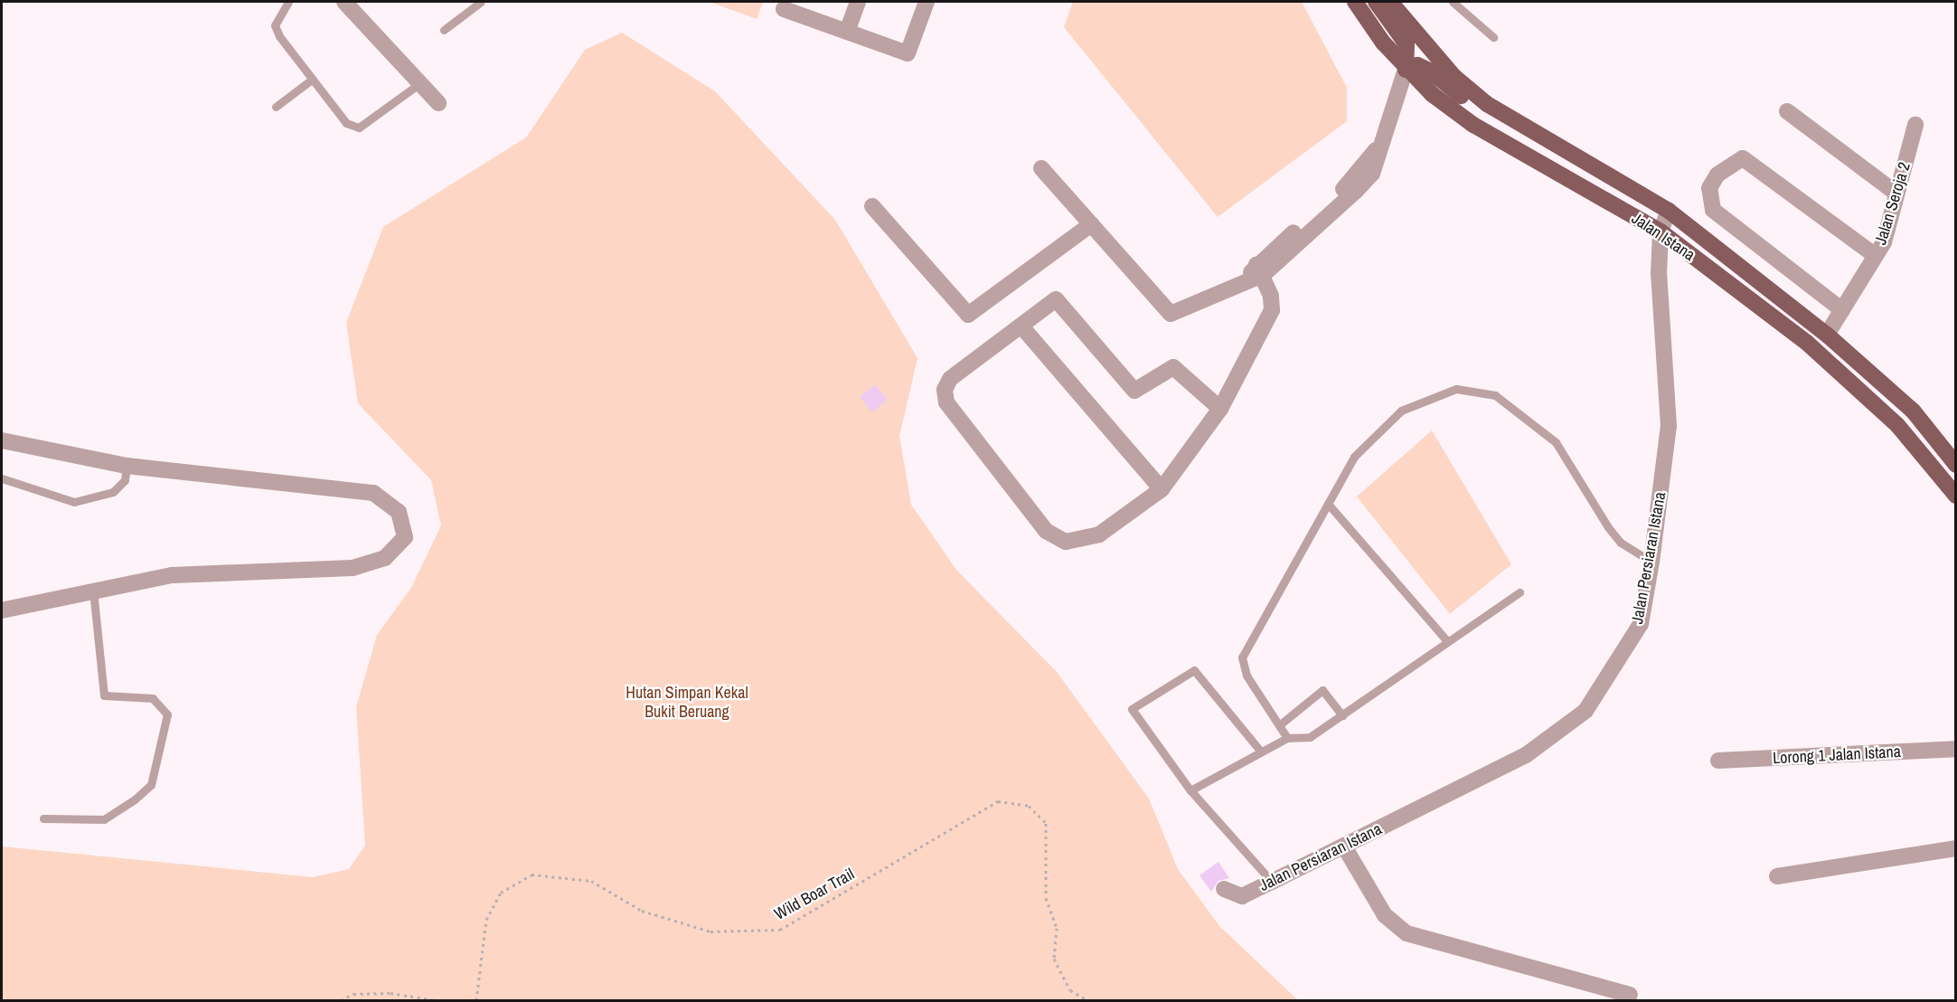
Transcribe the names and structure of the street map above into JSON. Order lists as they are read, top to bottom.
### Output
{
  "streets": {
    "main road": ["Jalan Istana"],
    "street": ["Jalan Seroja 2", "Jalan Persiaran Istana", "Lorong 1 Jalan Istana"],
    "path": ["Wild Boar Trail"]
  },
  "crossings": [
    ["Jalan Seroja 2", "Jalan Istana"],
    ["Jalan Istana", "Jalan Persiaran Istana"]
  ],
  "parks": ["Hutan Simpan Kekal Bukit Beruang"]
}
